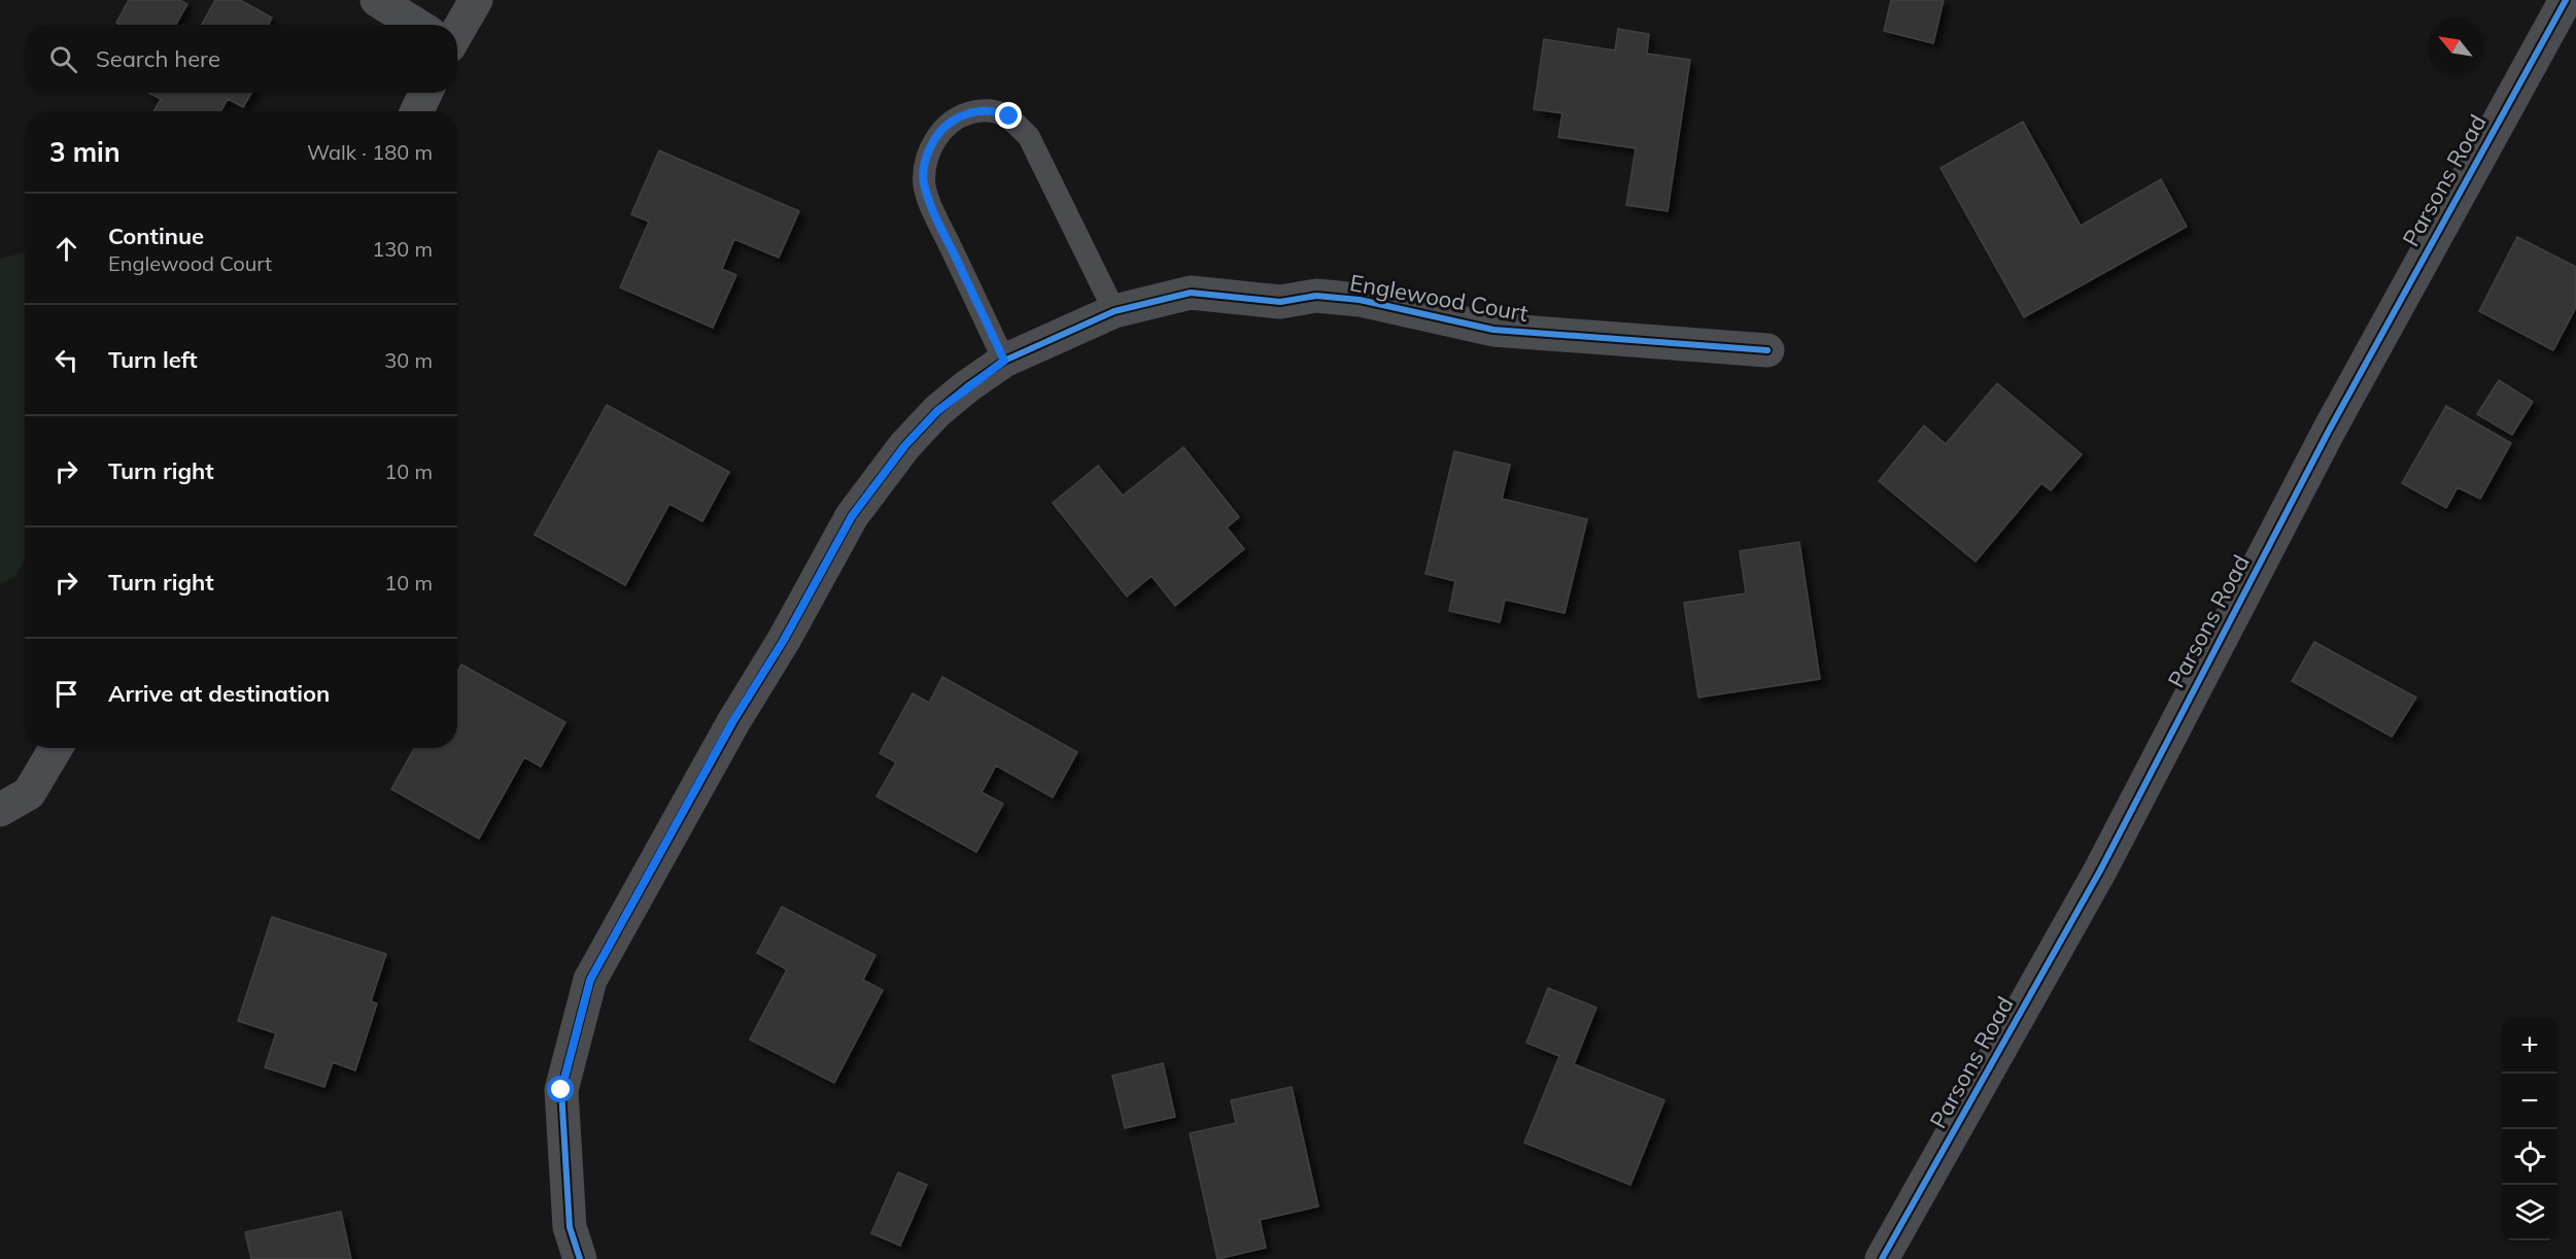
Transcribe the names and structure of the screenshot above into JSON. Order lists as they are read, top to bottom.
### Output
{
  "streets": {
    "street": ["Parsons Road", "Englewood Court"]
  },
  "north": "top left",
  "page": {
    "search": "Search here",
    "heading": ["3 min", "Walk · 180 m"],
    "list": [
      ["Continue", "Englewood Court", "130 m"],
      ["Turn left", "30 m"],
      ["Turn right", "10 m"],
      ["Turn right", "10 m"],
      "Arrive at destination"
    ],
    "map_buttons": ["+", "−"]
  }
}
